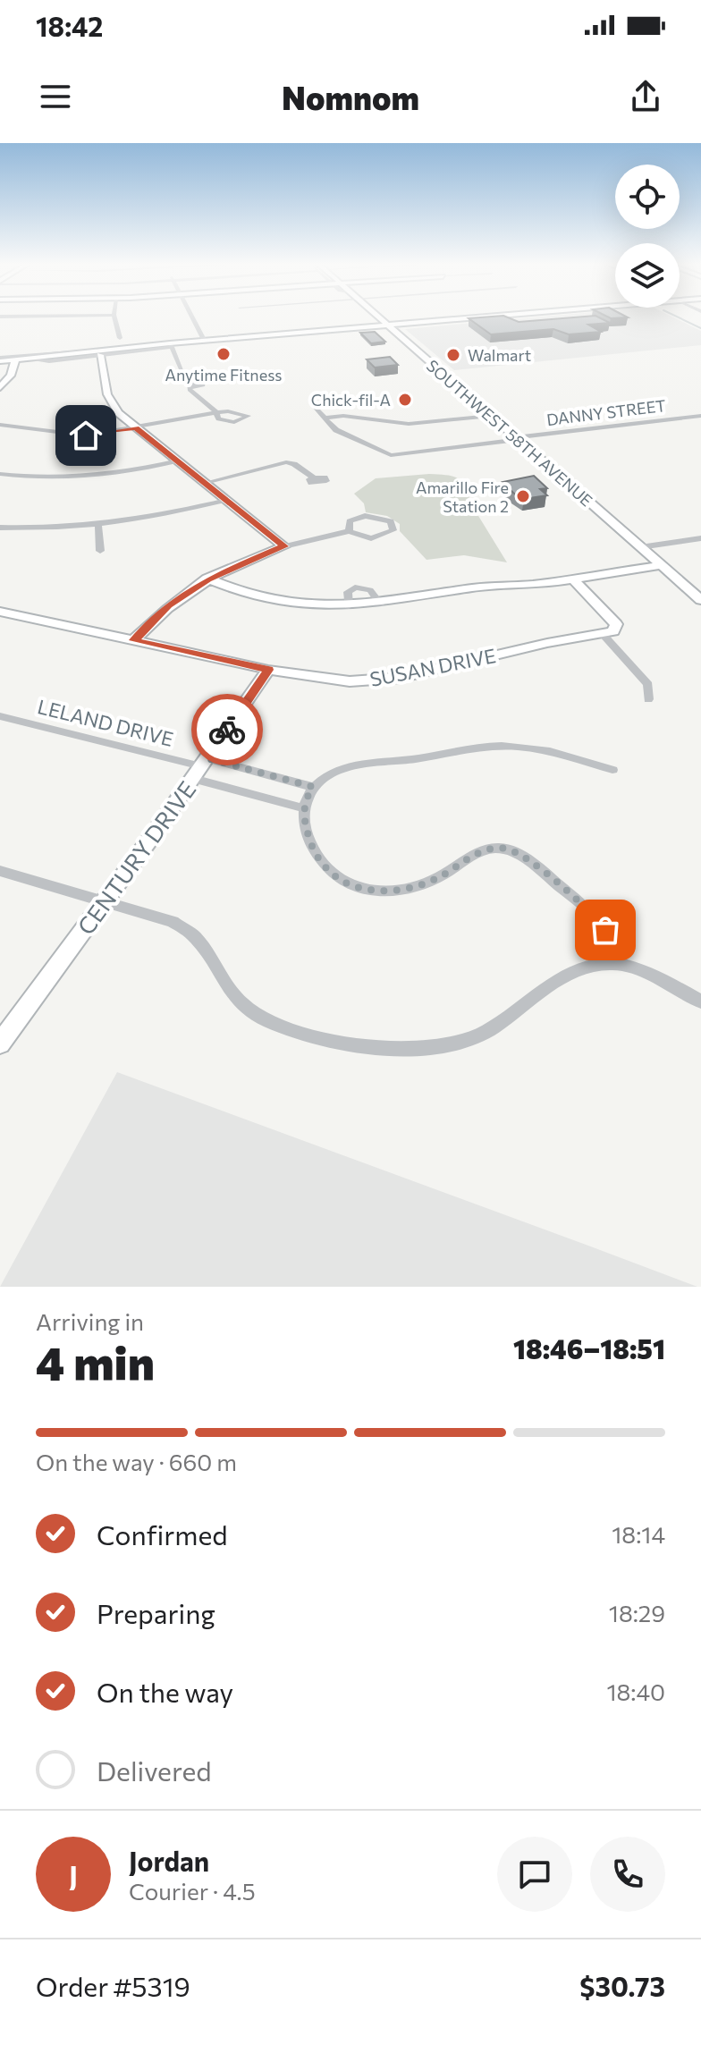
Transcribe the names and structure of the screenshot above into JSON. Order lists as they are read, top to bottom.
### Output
{
  "streets": {
    "main road": ["SOUTHWEST 58TH AVENUE", "SUSAN DRIVE", "CENTURY DRIVE"],
    "street": ["DANNY STREET", "LELAND DRIVE"]
  },
  "crossings": [
    ["DANNY STREET", "SOUTHWEST 58TH AVENUE"],
    ["SUSAN DRIVE", "CENTURY DRIVE"],
    ["LELAND DRIVE", "CENTURY DRIVE"]
  ],
  "places": [
    "Anytime Fitness",
    "Walmart",
    "Chick-fil-A",
    "Amarillo Fire Station 2"
  ],
  "page": {
    "status": "18:42",
    "header": "Nomnom",
    "heading": ["4 min", "Arriving in", "18:46–18:51"],
    "panel": [
      "Jordan",
      "Courier · 4.5",
      "Order #5319",
      "$30.73"
    ],
    "bar": "On the way · 660 m",
    "list": [
      ["Confirmed", "18:14"],
      ["Preparing", "18:29"],
      ["On the way", "18:40"],
      "Delivered"
    ],
    "round": "J"
  }
}
